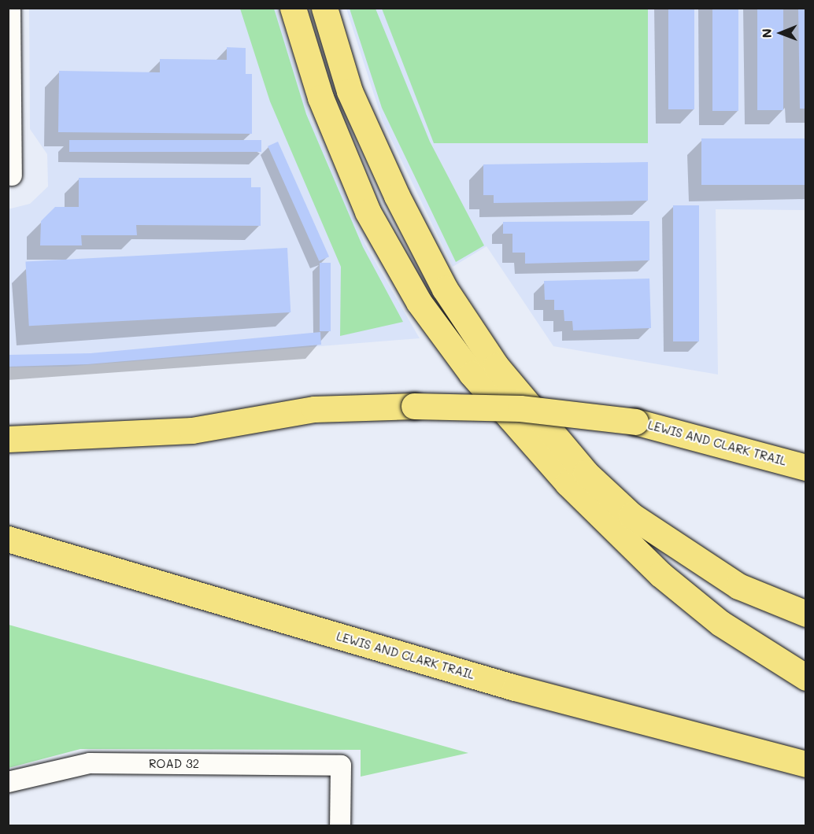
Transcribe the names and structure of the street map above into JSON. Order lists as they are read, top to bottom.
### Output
{
  "streets": {
    "highway": ["LEWIS AND CLARK TRAIL"],
    "street": ["ROAD 32"]
  },
  "north": "left"
}
